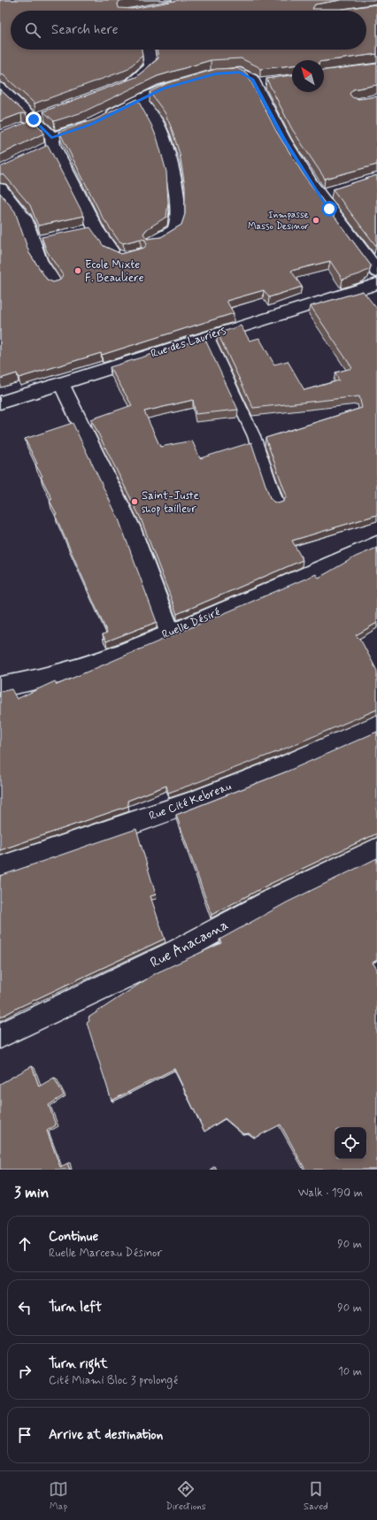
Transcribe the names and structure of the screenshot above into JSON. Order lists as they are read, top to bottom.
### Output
{
  "streets": {
    "street": [
      "Rue des Lauriers",
      "Ruelle Désiré",
      "Rue Cité Kebreau",
      "Rue Anacaona"
    ]
  },
  "places": ["Inmpasse Masso Desinor", "Ecole Mixte F. Beauliere", "Saint-Juste shop tailleur"],
  "north": "top left",
  "page": {
    "search": "Search here",
    "heading": ["3 min", "Walk · 190 m"],
    "list": [
      ["Continue", "Ruelle Marceau Désinor", "90 m"],
      ["Turn left", "90 m"],
      ["Turn right", "Cité Miami Bloc 3 prolongé", "10 m"],
      "Arrive at destination"
    ],
    "nav": ["Map", "Directions", "Saved"]
  }
}
